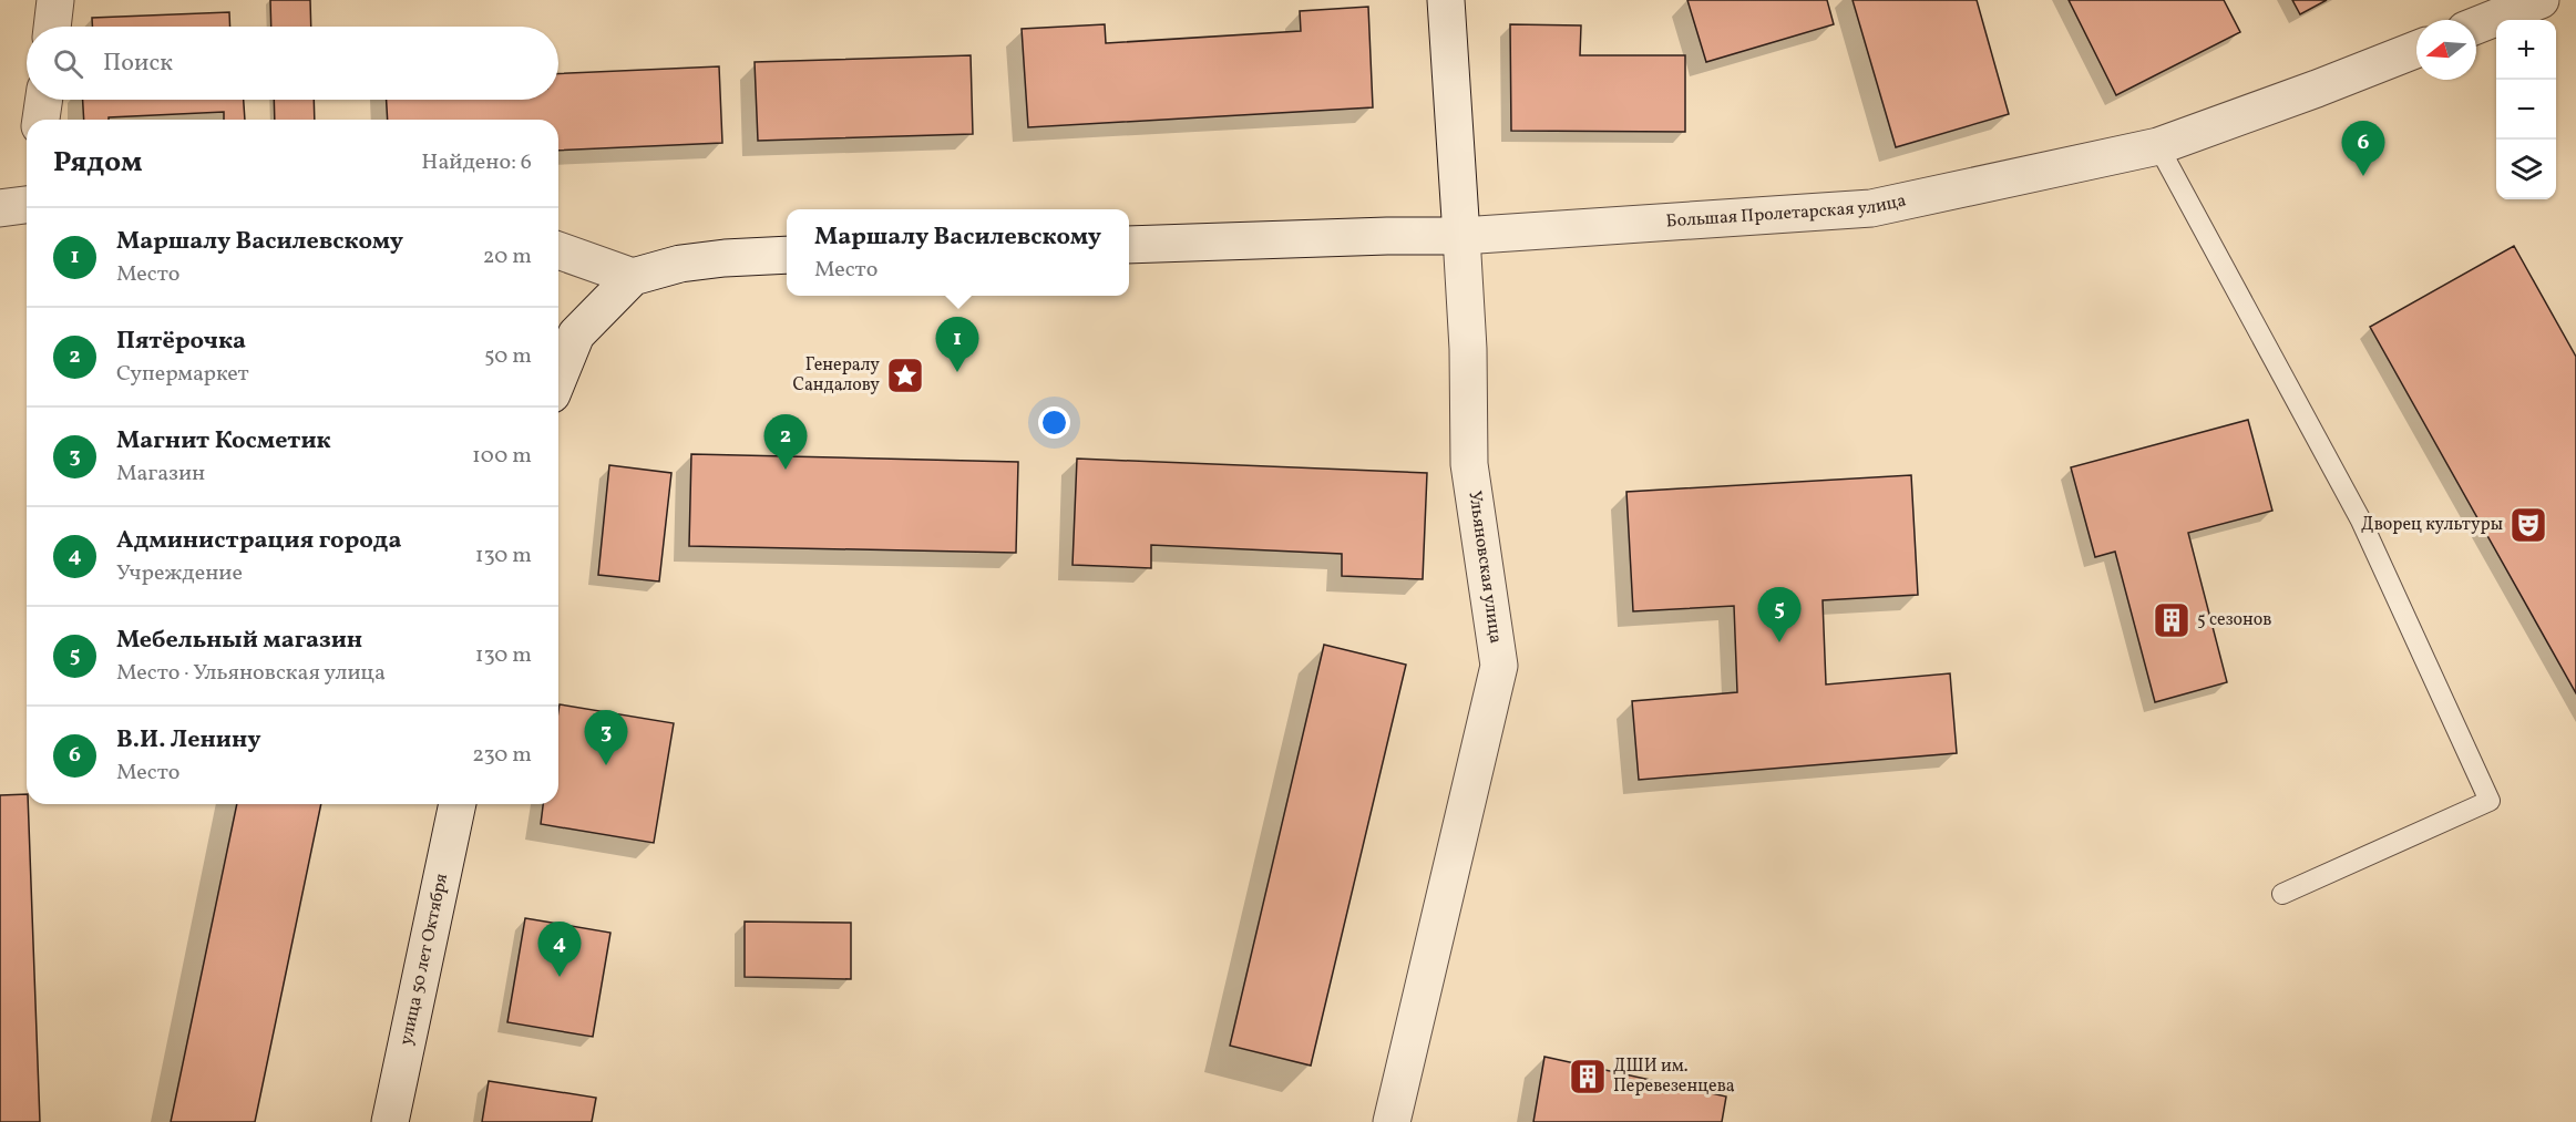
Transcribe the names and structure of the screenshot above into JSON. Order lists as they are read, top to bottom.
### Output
{
  "streets": {
    "street": ["Большая Пролетарская улица", "Ульяновская улица", "улица 50 лет Октября"]
  },
  "crossings": [
    ["Большая Пролетарская улица", "Ульяновская улица"]
  ],
  "places": {
    "place": ["Генералу Сандалову"],
    "theatre": ["Дворец культуры"],
    "building": ["5 сезонов", "ДШИ им. Перевезенцева"]
  },
  "north": "left",
  "page": {
    "map_buttons": ["+", "−"],
    "search": "Поиск",
    "heading": ["Рядом", "Найдено: 6"],
    "pins": [
      "6",
      "1",
      "2",
      "5",
      "3",
      "4"
    ],
    "list": [
      {
        "mark": "1",
        "name": "Маршалу Василевскому",
        "note": "Место",
        "value": "20 m"
      },
      {
        "mark": "2",
        "name": "Пятёрочка",
        "note": "Супермаркет",
        "value": "50 m"
      },
      {
        "mark": "3",
        "name": "Магнит Косметик",
        "note": "Магазин",
        "value": "100 m"
      },
      {
        "mark": "4",
        "name": "Администрация города",
        "note": "Учреждение",
        "value": "130 m"
      },
      {
        "mark": "5",
        "name": "Мебельный магазин",
        "note": "Место · Ульяновская улица",
        "value": "130 m"
      },
      {
        "mark": "6",
        "name": "В.И. Ленину",
        "note": "Место",
        "value": "230 m"
      }
    ],
    "popup": ["Маршалу Василевскому", "Место"]
  }
}
